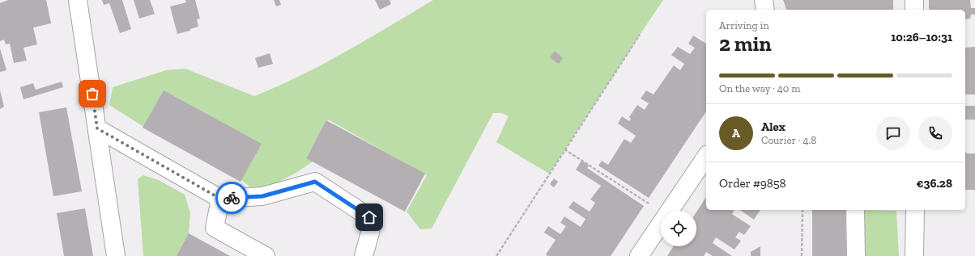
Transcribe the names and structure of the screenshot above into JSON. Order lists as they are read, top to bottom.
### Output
{
  "page": {
    "heading": ["2 min", "Arriving in", "10:26–10:31"],
    "panel": [
      "Alex",
      "Courier · 4.8",
      "Order #9858",
      "€36.28"
    ],
    "bar": "On the way · 40 m",
    "round": "A"
  }
}
